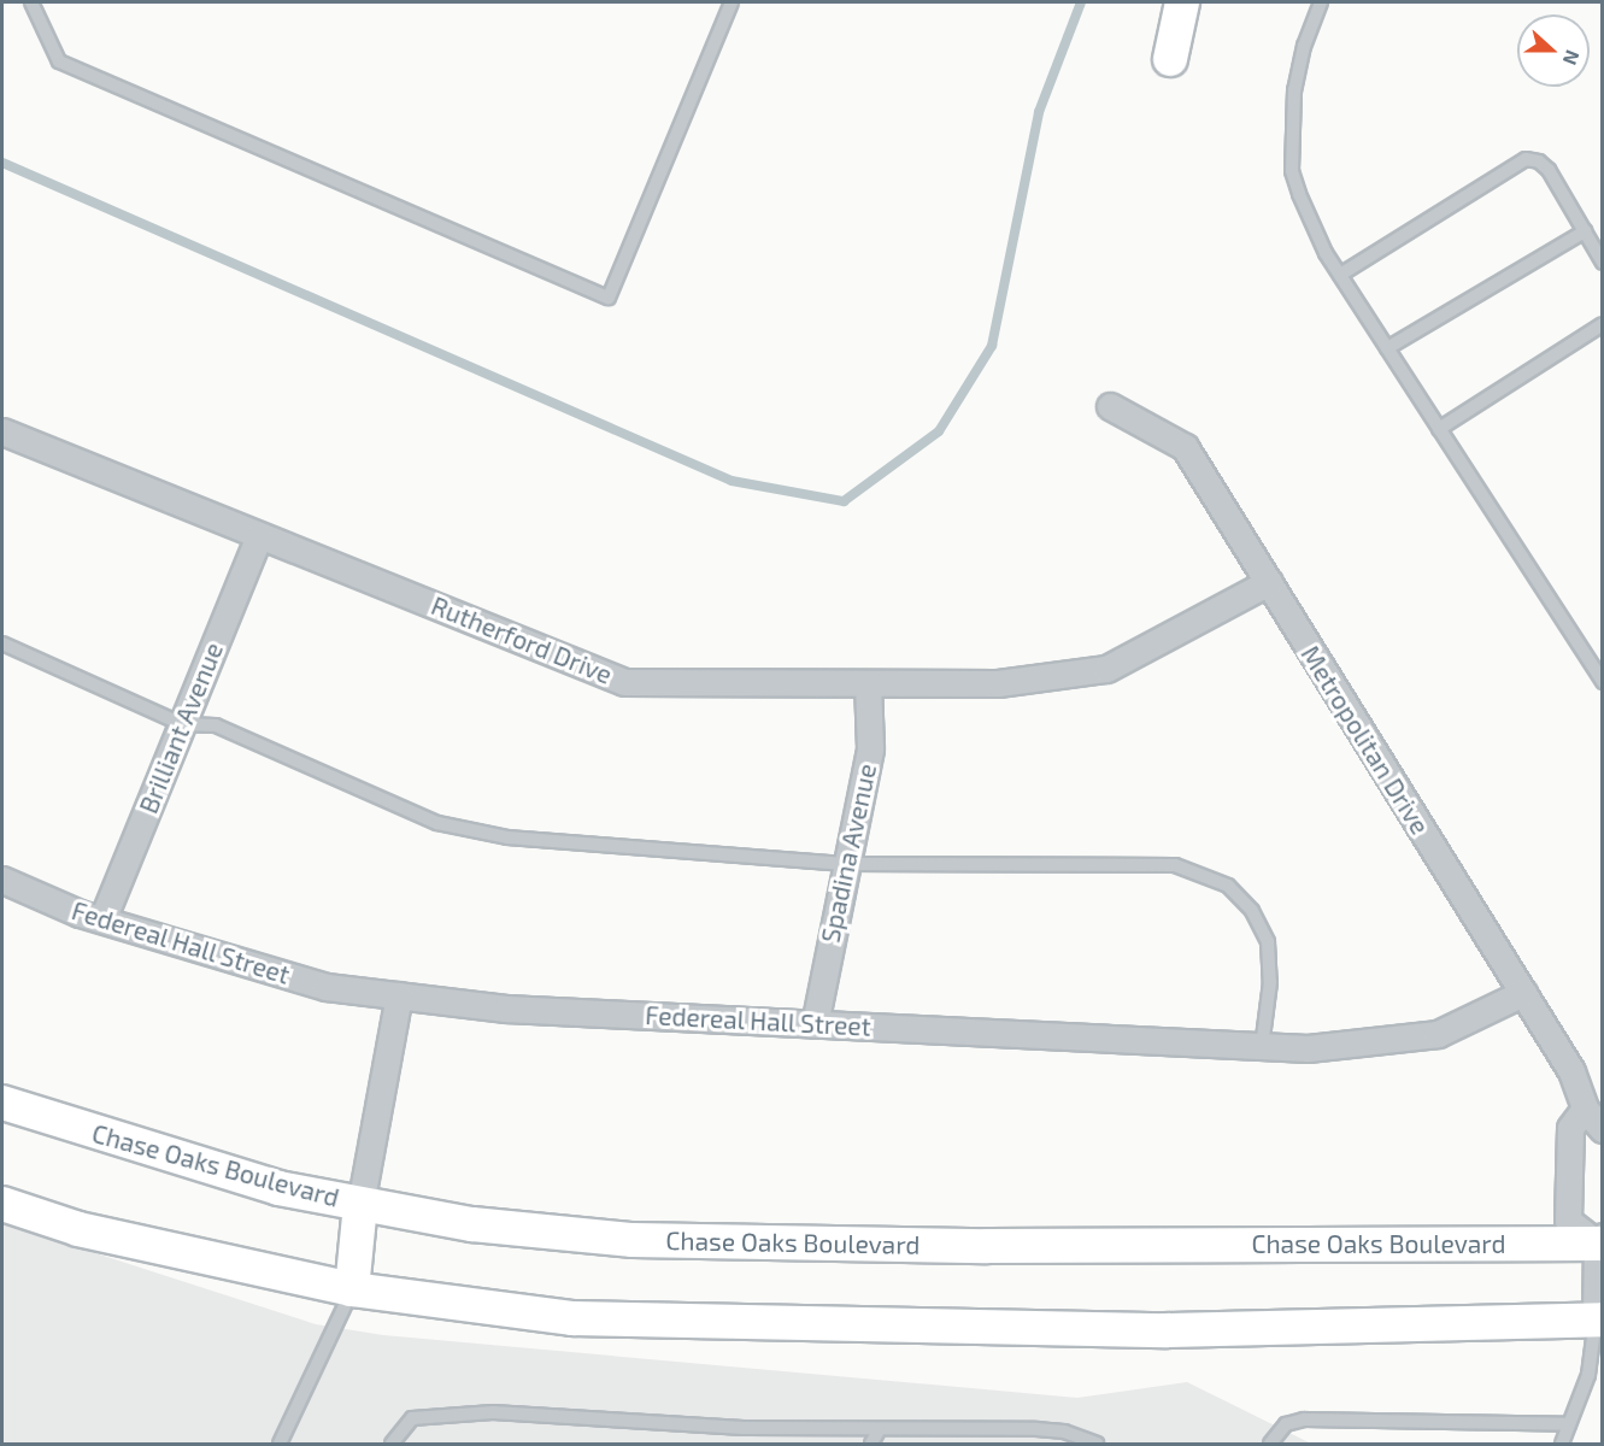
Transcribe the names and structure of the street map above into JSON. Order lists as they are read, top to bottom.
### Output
{
  "streets": {
    "street": [
      "Rutherford Drive",
      "Brilliant Avenue",
      "Metropolitan Drive",
      "Spadina Avenue",
      "Federeal Hall Street",
      "Chase Oaks Boulevard"
    ]
  },
  "crossings": [
    ["Rutherford Drive", "Brilliant Avenue"],
    ["Rutherford Drive", "Metropolitan Drive"],
    ["Rutherford Drive", "Spadina Avenue"],
    ["Brilliant Avenue", "Federeal Hall Street"],
    ["Metropolitan Drive", "Federeal Hall Street"],
    ["Spadina Avenue", "Federeal Hall Street"]
  ],
  "north": "right"
}
